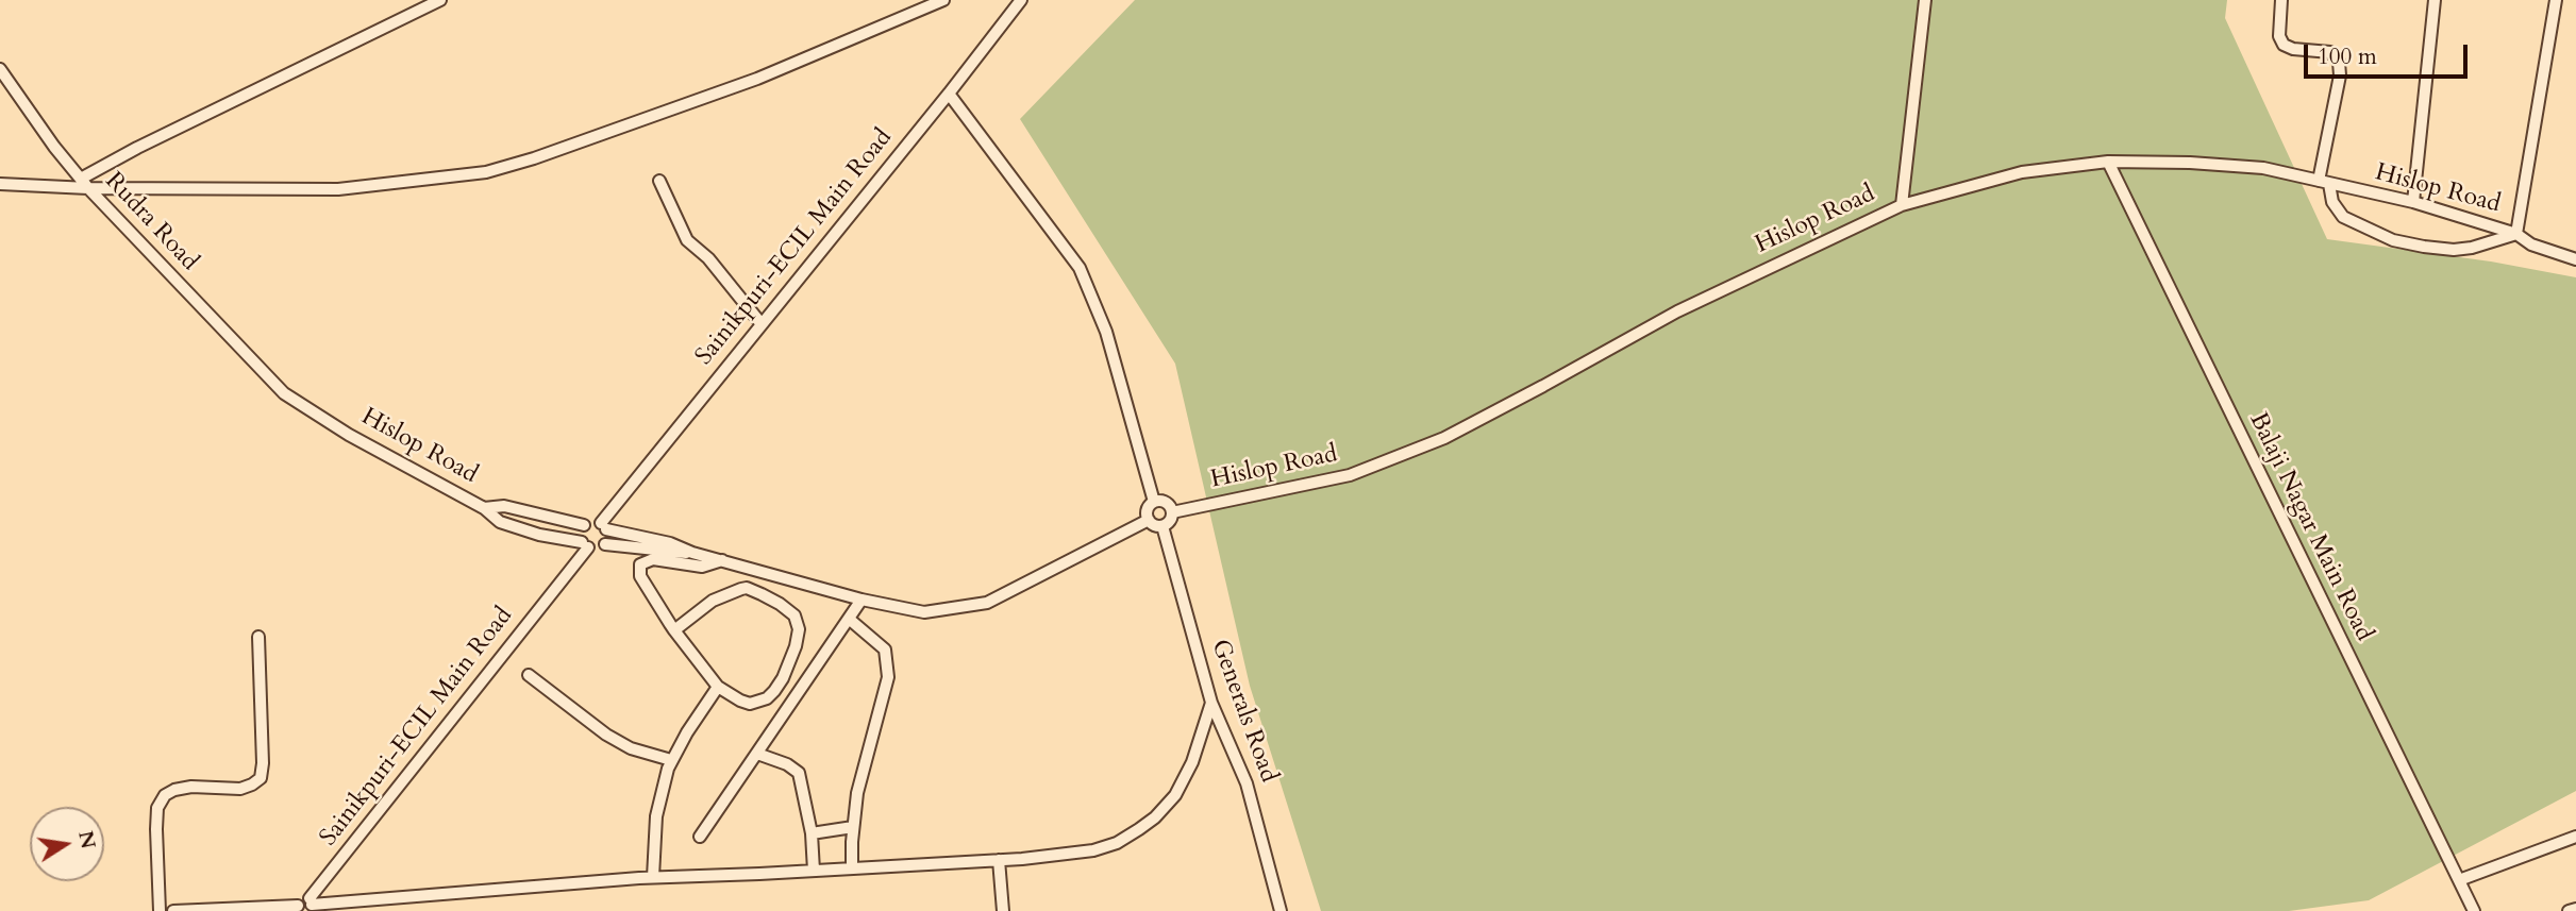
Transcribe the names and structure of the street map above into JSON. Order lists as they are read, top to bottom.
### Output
{
  "streets": {
    "street": [
      "Hislop Road",
      "Rudra Road",
      "Sainikpuri-ECIL Main Road",
      "Balaji Nagar Main Road",
      "Generals Road"
    ]
  },
  "crossings": [
    ["Hislop Road", "Rudra Road"],
    ["Hislop Road", "Sainikpuri-ECIL Main Road"],
    ["Hislop Road", "Balaji Nagar Main Road"],
    ["Hislop Road", "Generals Road"]
  ],
  "scale_bar": "100 m",
  "north": "right"
}
